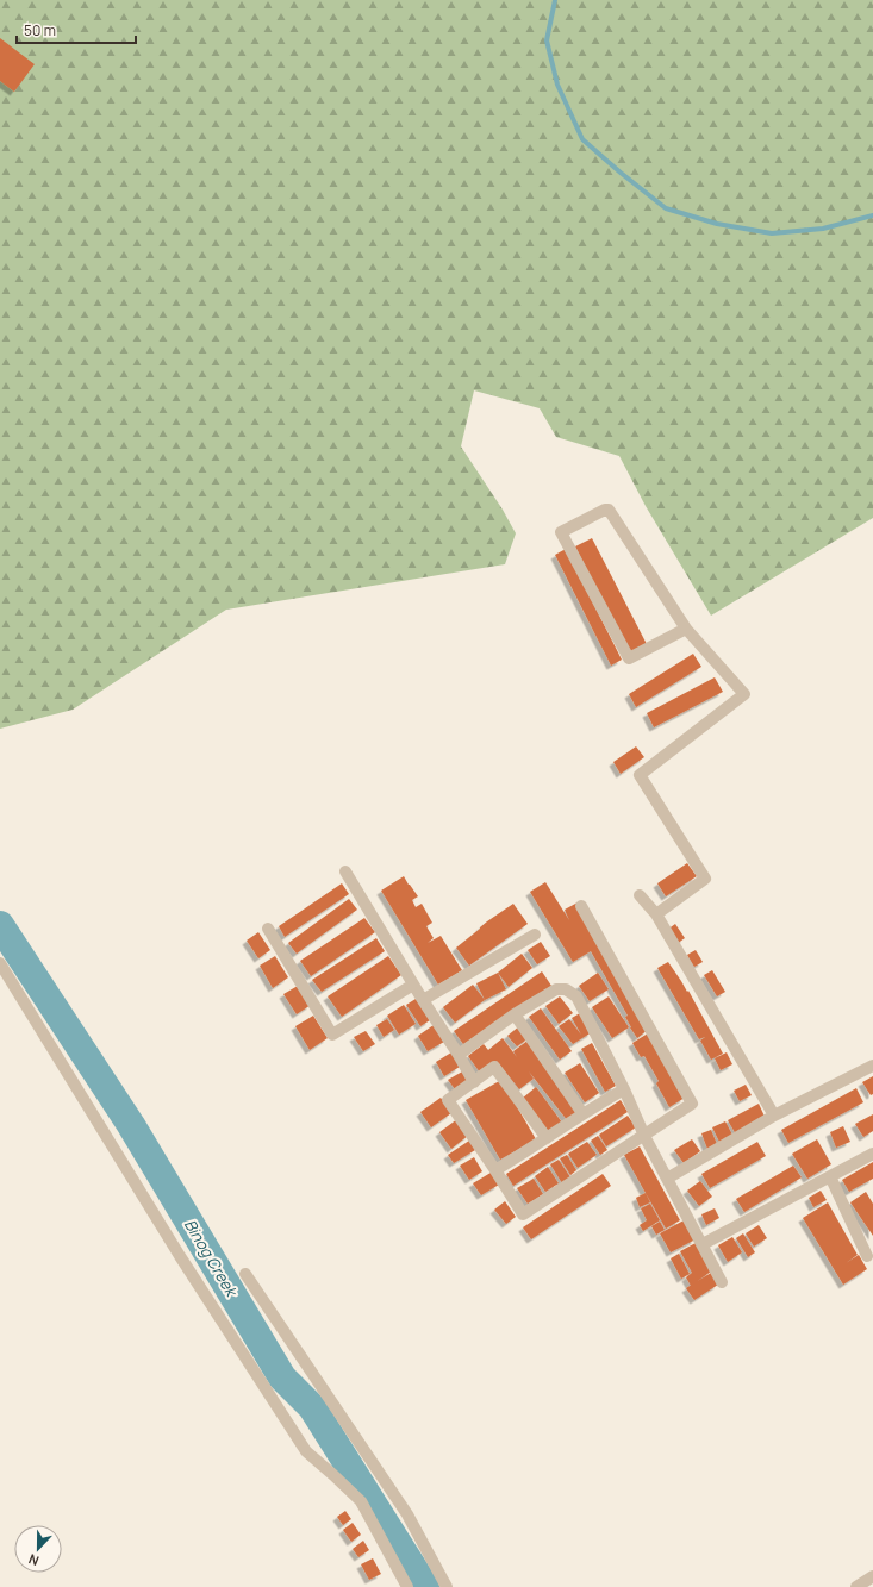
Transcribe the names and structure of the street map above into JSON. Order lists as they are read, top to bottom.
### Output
{
  "water": ["Binog Creek"],
  "scale_bar": "50 m",
  "north": "bottom"
}
